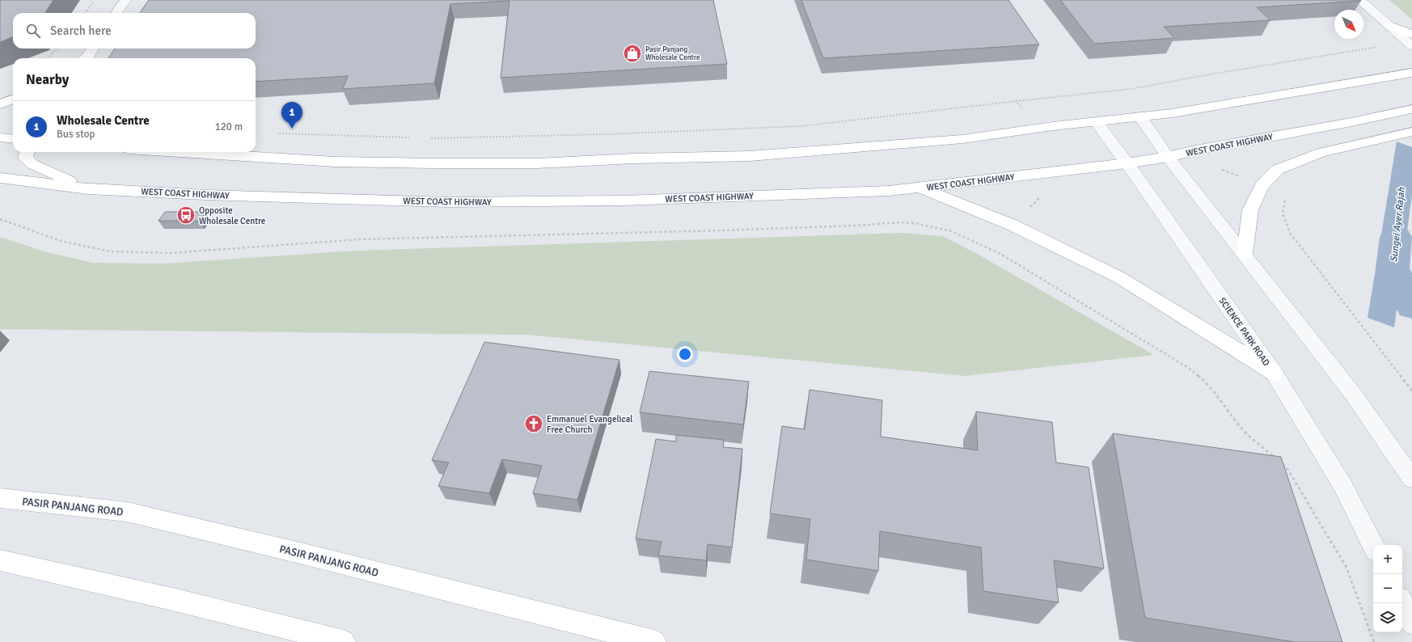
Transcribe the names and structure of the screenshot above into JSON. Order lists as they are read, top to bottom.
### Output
{
  "streets": {
    "main road": ["WEST COAST HIGHWAY", "PASIR PANJANG ROAD"],
    "street": ["SCIENCE PARK ROAD"]
  },
  "crossings": [
    ["WEST COAST HIGHWAY", "SCIENCE PARK ROAD"]
  ],
  "water": ["Sungei Ayer Rajah"],
  "places": {
    "shop": ["Pasir Panjang Wholesale Centre"],
    "bus stop": ["Opposite Wholesale Centre"],
    "church": ["Emmanuel Evangelical Free Church"]
  },
  "north": "bottom right",
  "page": {
    "search": "Search here",
    "heading": "Nearby",
    "list": [
      {
        "mark": "1",
        "name": "Wholesale Centre",
        "note": "Bus stop",
        "value": "120 m"
      }
    ],
    "pins": "1",
    "map_buttons": ["+", "−"]
  }
}
